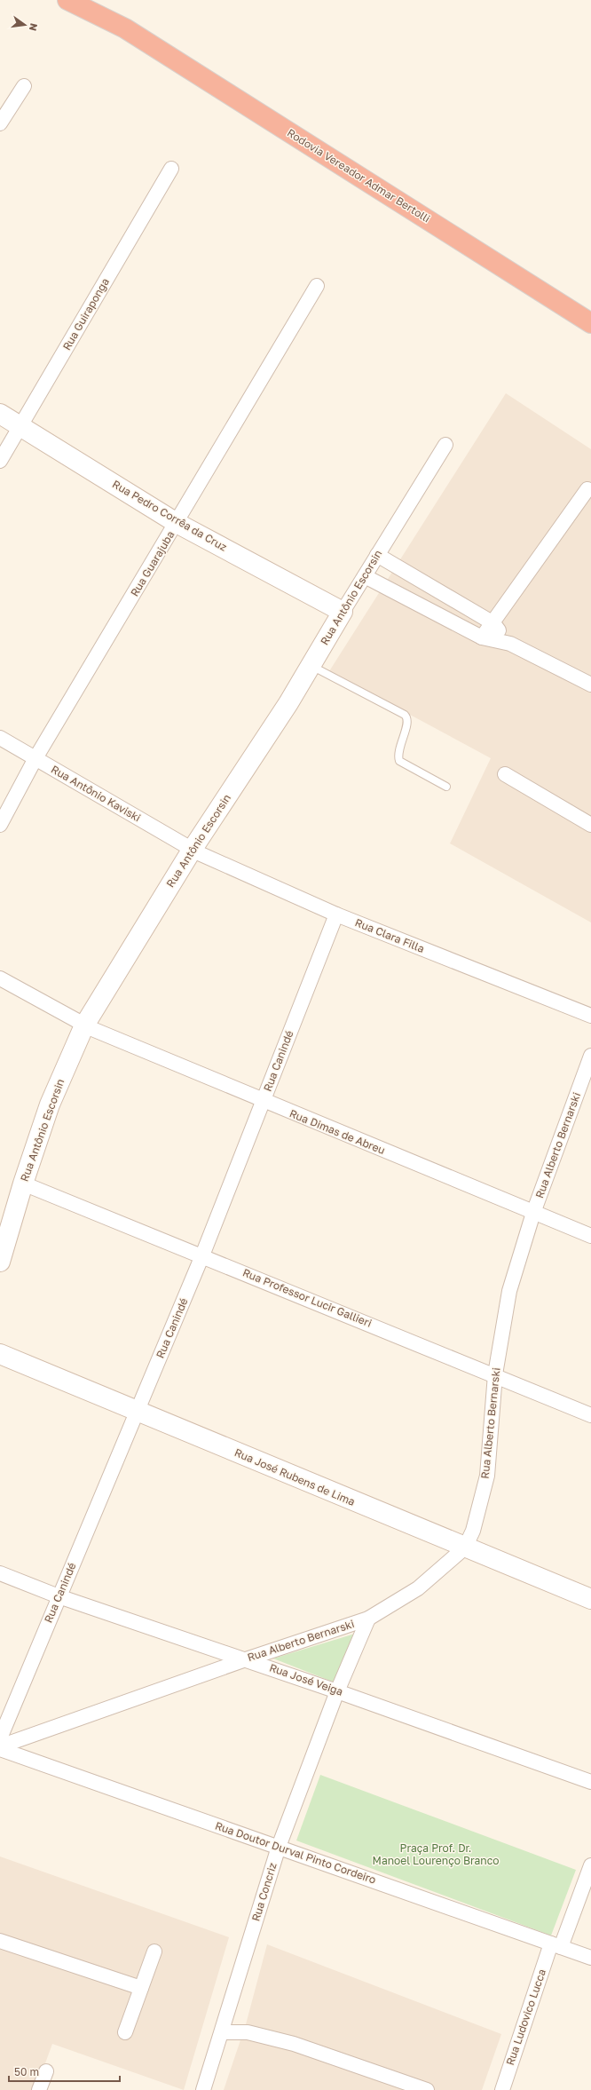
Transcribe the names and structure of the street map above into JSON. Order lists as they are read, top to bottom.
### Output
{
  "streets": {
    "highway": ["Rodovia Vereador Admar Bertolli"],
    "street": [
      "Rua Guiraponga",
      "Rua Pedro Corrêa da Cruz",
      "Rua Guarajuba",
      "Rua Antônio Escorsin",
      "Rua Antônio Kaviski",
      "Rua Clara Filla",
      "Rua Canindé",
      "Rua Dimas de Abreu",
      "Rua Alberto Bernarski",
      "Rua Professor Lucir Gallieri",
      "Rua José Rubens de Lima",
      "Rua José Veiga",
      "Rua Doutor Durval Pinto Cordeiro",
      "Rua Concriz",
      "Rua Ludovico Lucca"
    ]
  },
  "crossings": [
    ["Rua Guiraponga", "Rua Pedro Corrêa da Cruz"],
    ["Rua Pedro Corrêa da Cruz", "Rua Guarajuba"],
    ["Rua Pedro Corrêa da Cruz", "Rua Antônio Escorsin"],
    ["Rua Guarajuba", "Rua Antônio Kaviski"],
    ["Rua Antônio Escorsin", "Rua Antônio Kaviski"],
    ["Rua Antônio Escorsin", "Rua Clara Filla"],
    ["Rua Antônio Escorsin", "Rua Dimas de Abreu"],
    ["Rua Antônio Escorsin", "Rua Professor Lucir Gallieri"],
    ["Rua Antônio Kaviski", "Rua Clara Filla"],
    ["Rua Clara Filla", "Rua Canindé"],
    ["Rua Canindé", "Rua Dimas de Abreu"],
    ["Rua Canindé", "Rua Professor Lucir Gallieri"],
    ["Rua Canindé", "Rua José Rubens de Lima"],
    ["Rua Canindé", "Rua José Veiga"],
    ["Rua Dimas de Abreu", "Rua Alberto Bernarski"],
    ["Rua Alberto Bernarski", "Rua Professor Lucir Gallieri"],
    ["Rua Alberto Bernarski", "Rua José Rubens de Lima"],
    ["Rua Alberto Bernarski", "Rua José Veiga"],
    ["Rua Alberto Bernarski", "Rua Concriz"],
    ["Rua José Veiga", "Rua Concriz"],
    ["Rua Doutor Durval Pinto Cordeiro", "Rua Concriz"],
    ["Rua Doutor Durval Pinto Cordeiro", "Rua Ludovico Lucca"]
  ],
  "parks": ["Praça Prof. Dr. Manoel Lourenço Branco"],
  "scale_bar": "50 m",
  "north": "right"
}
